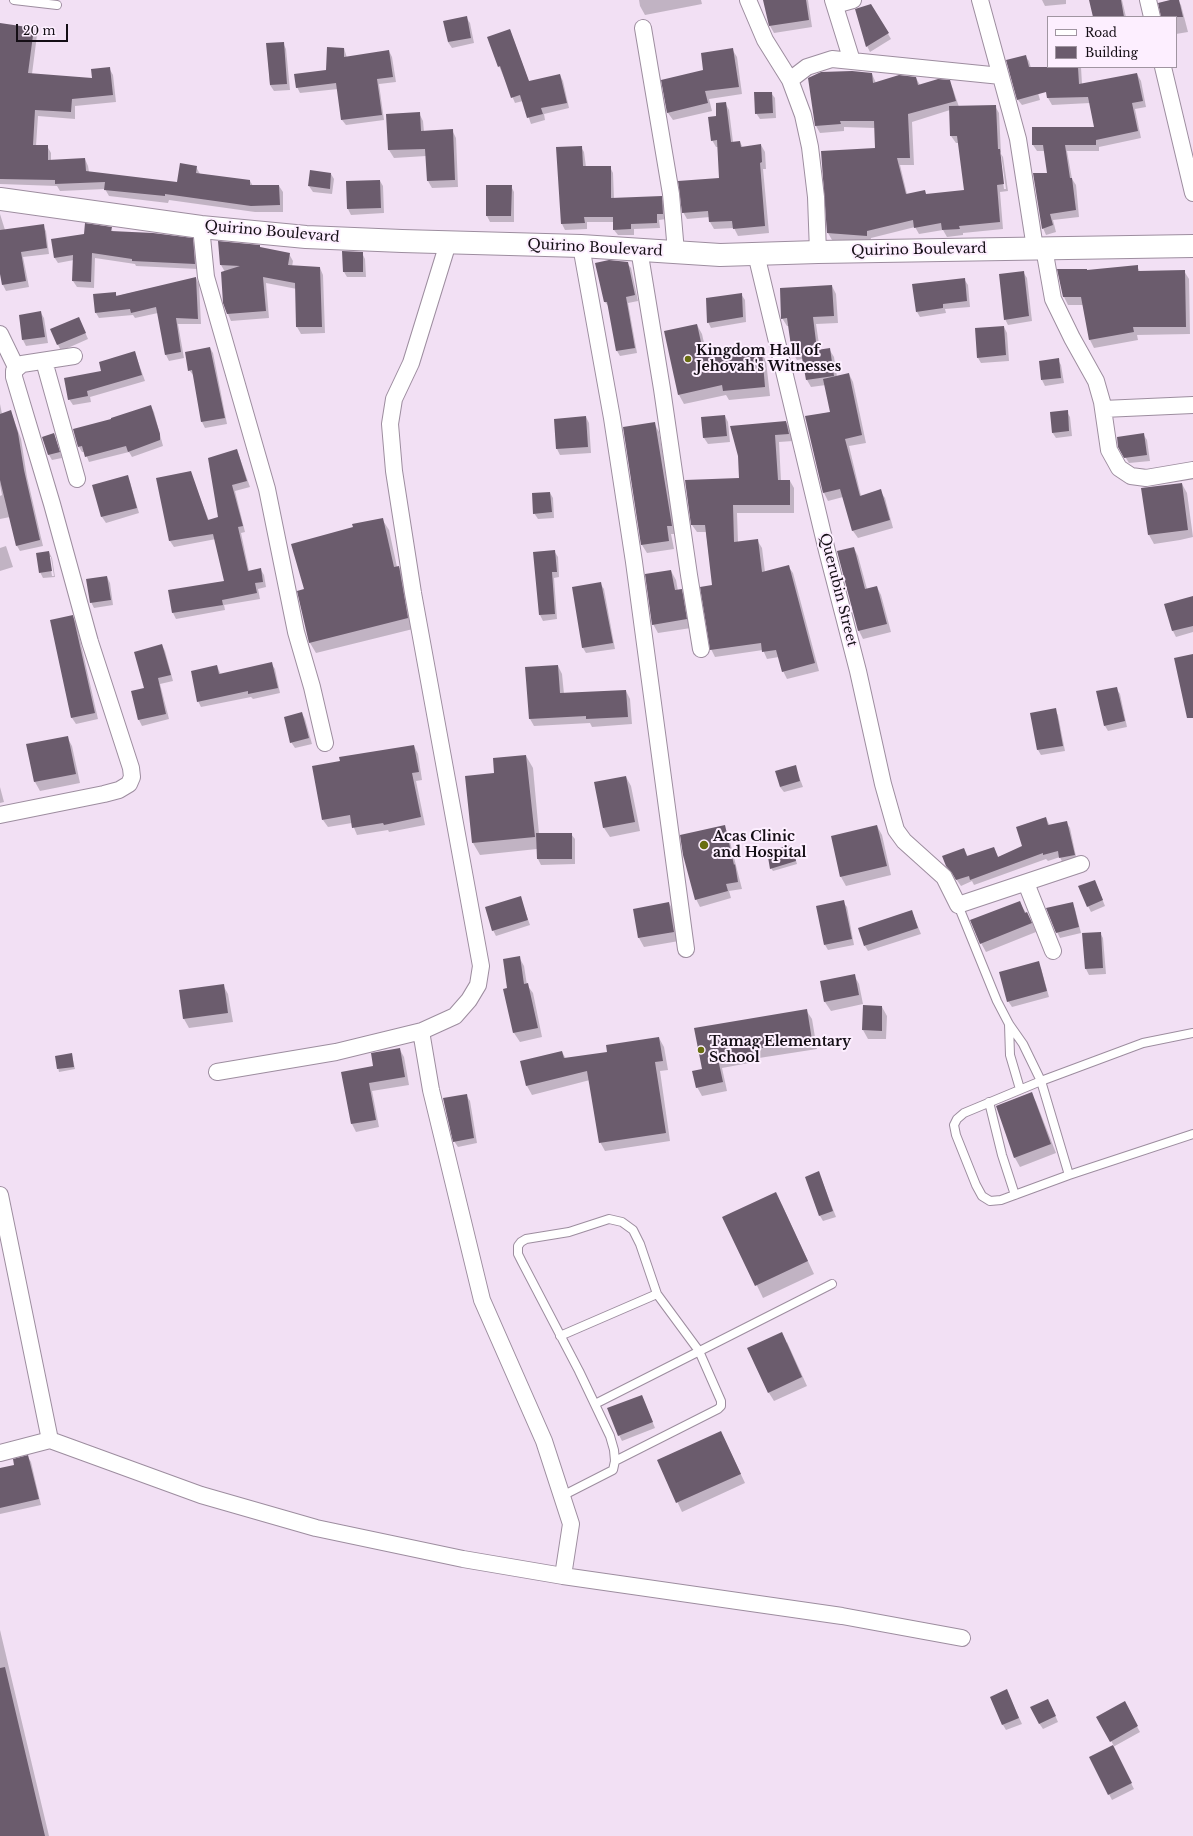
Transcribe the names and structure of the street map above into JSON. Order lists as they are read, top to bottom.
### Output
{
  "streets": {
    "main road": ["Quirino Boulevard"],
    "street": ["Querubin Street"]
  },
  "crossings": [
    ["Quirino Boulevard", "Querubin Street"]
  ],
  "places": ["Kingdom Hall of Jehovah's Witnesses", "Acas Clinic and Hospital", "Tamag Elementary School"],
  "legend": ["Road", "Building"],
  "scale_bar": "20 m"
}
